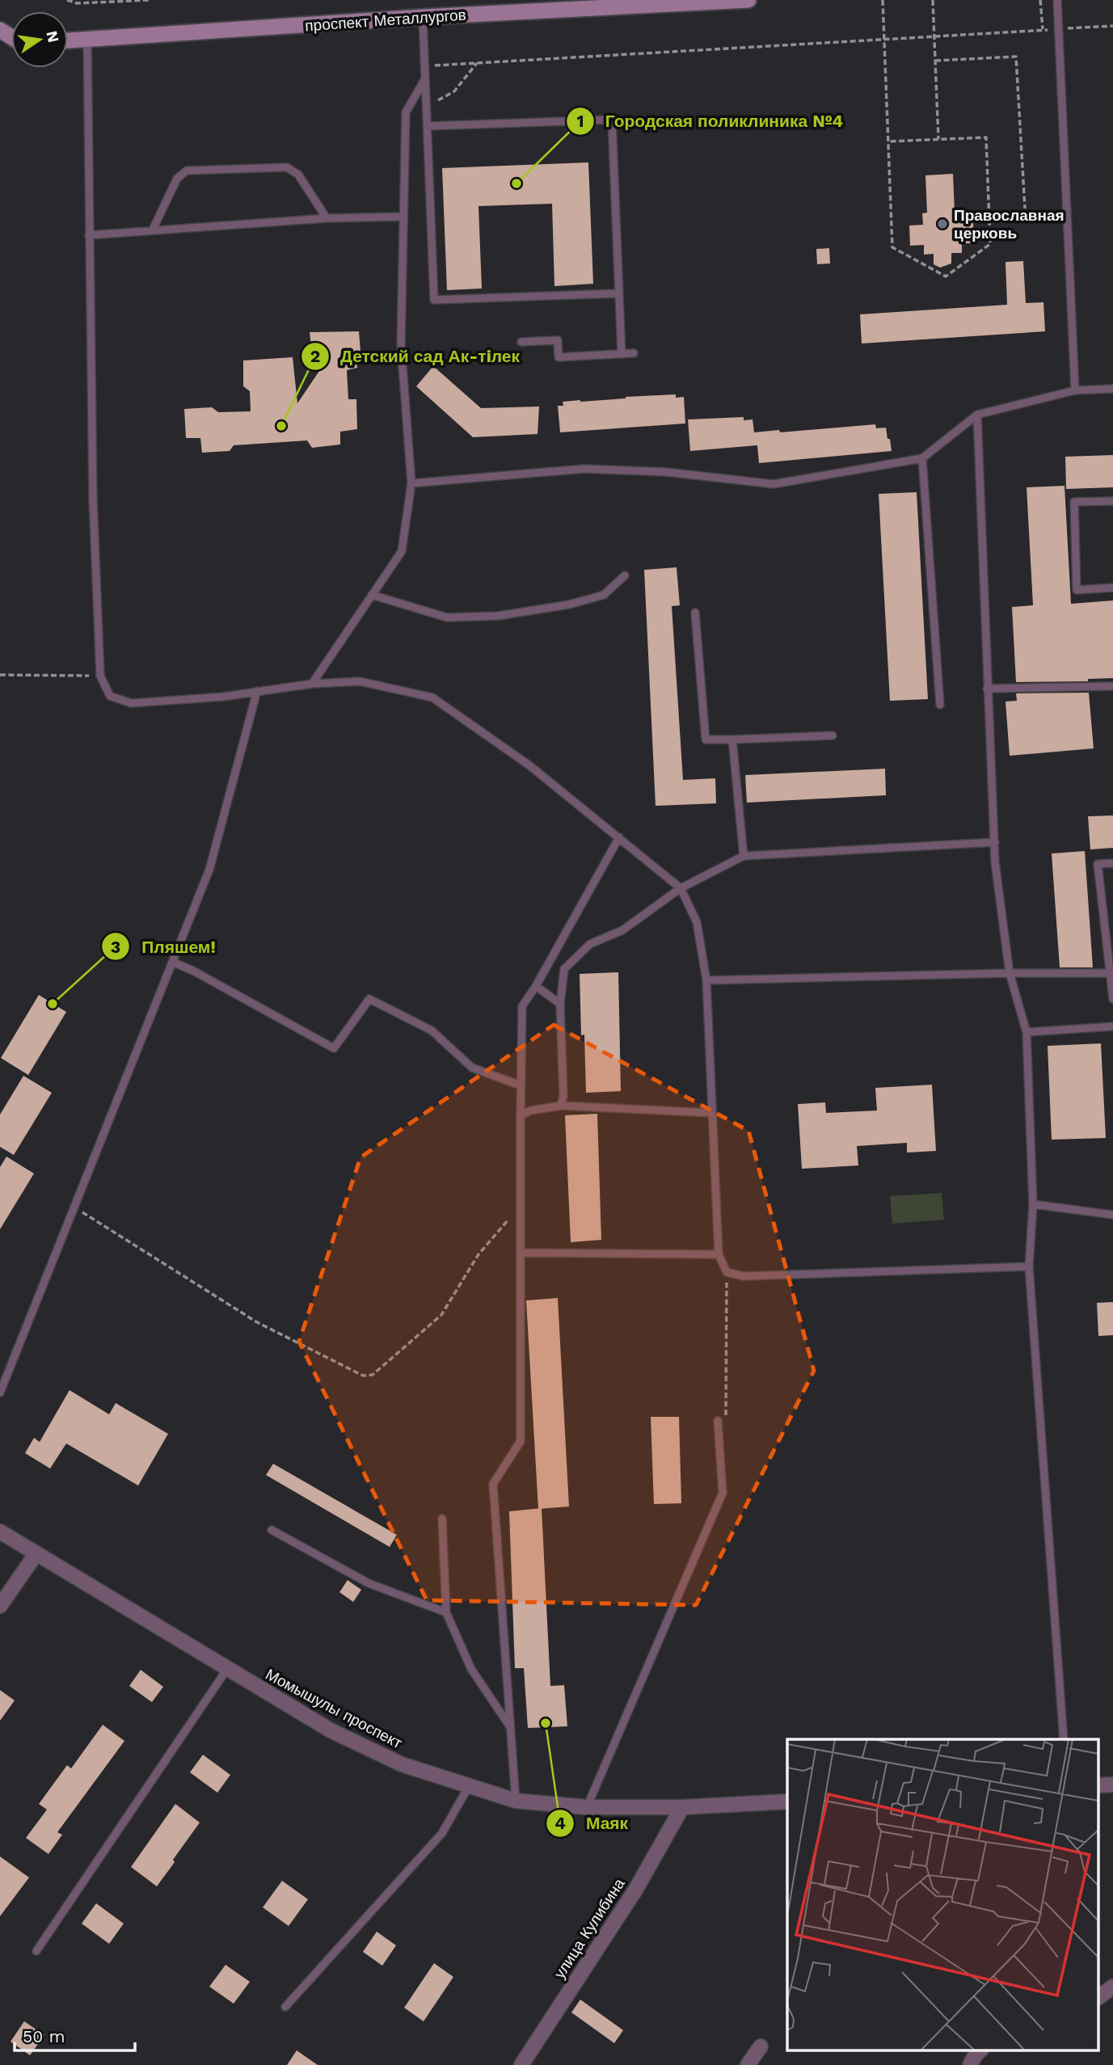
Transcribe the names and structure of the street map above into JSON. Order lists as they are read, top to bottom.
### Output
{
  "streets": {
    "main road": ["проспект Металлургов"],
    "street": ["Момышулы проспект", "улица Кулибина"]
  },
  "crossings": [
    ["Момышулы проспект", "улица Кулибина"]
  ],
  "places": [
    "Городская поликлиника №4",
    "Православная церковь",
    "Детский сад Ак-тiлек",
    "Пляшем!",
    "Маяк"
  ],
  "scale_bar": "50 m",
  "north": "right"
}
